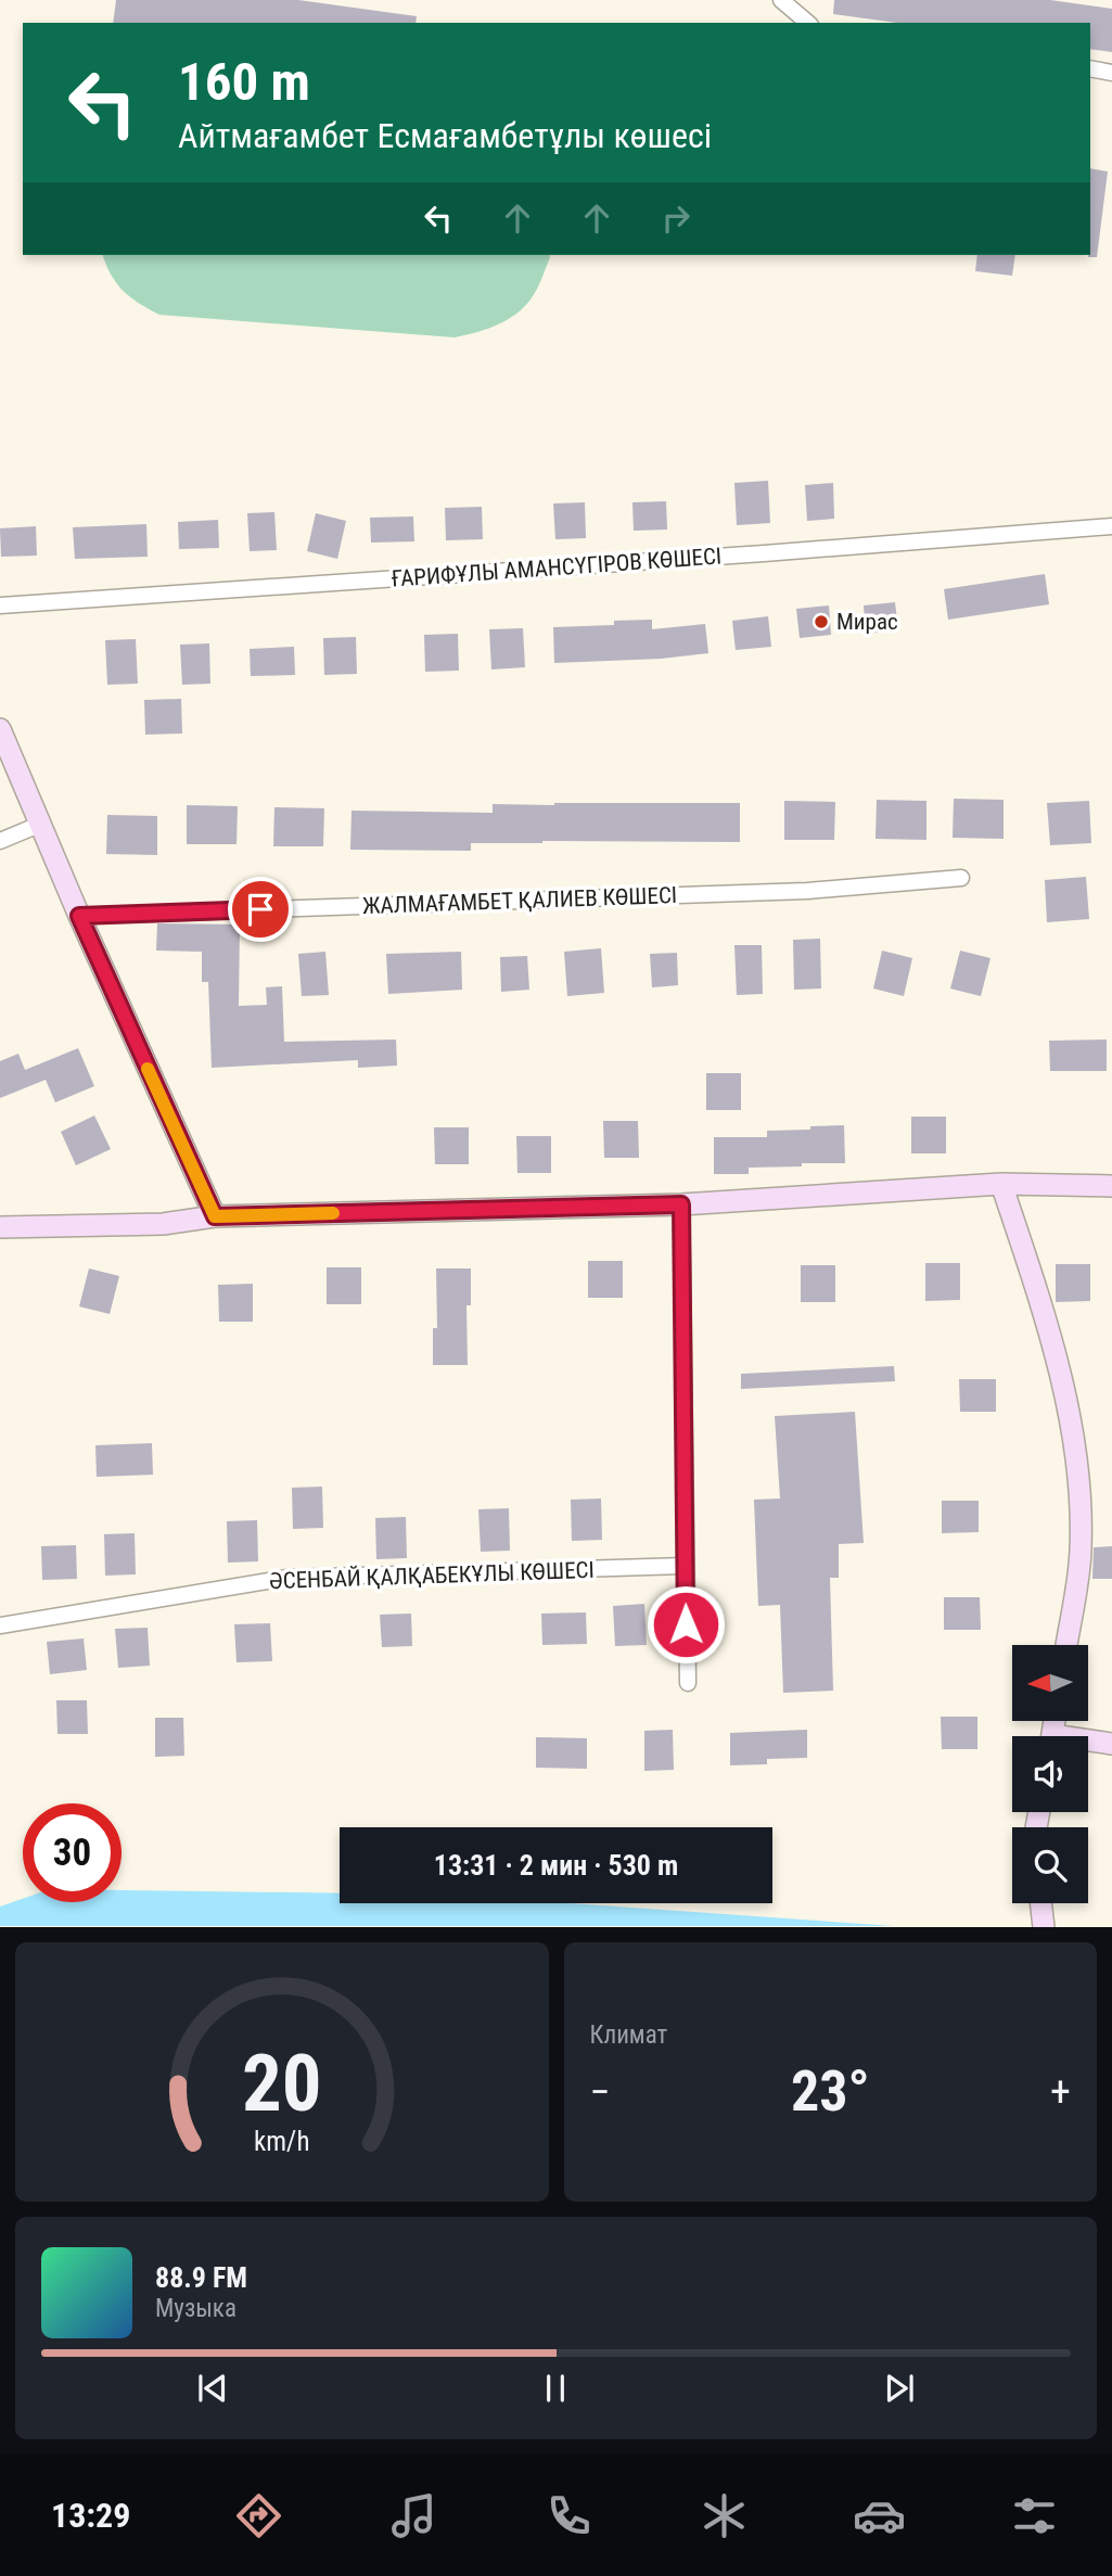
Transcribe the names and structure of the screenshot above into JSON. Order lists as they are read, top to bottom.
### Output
{
  "streets": {
    "street": ["ҒАРИФҰЛЫ АМАНСҮГІРОВ КӨШЕСІ", "ЖАЛМАҒАМБЕТ ҚАЛИЕВ КӨШЕСІ", "ӘСЕНБАЙ ҚАЛҚАБЕКҰЛЫ КӨШЕСІ"]
  },
  "places": ["Мирас"],
  "north": "left",
  "page": {
    "turn": ["160 m", "Айтмағамбет Есмағамбетұлы көшесі"],
    "limit": "30",
    "trip": "13:31 · 2 мин · 530 m",
    "tile": "Климат",
    "heat": ["−", "23°", "+"],
    "song": ["88.9 FM", "Музыка"],
    "tabs": "13:29",
    "gauge": ["20", "km/h"]
  }
}
